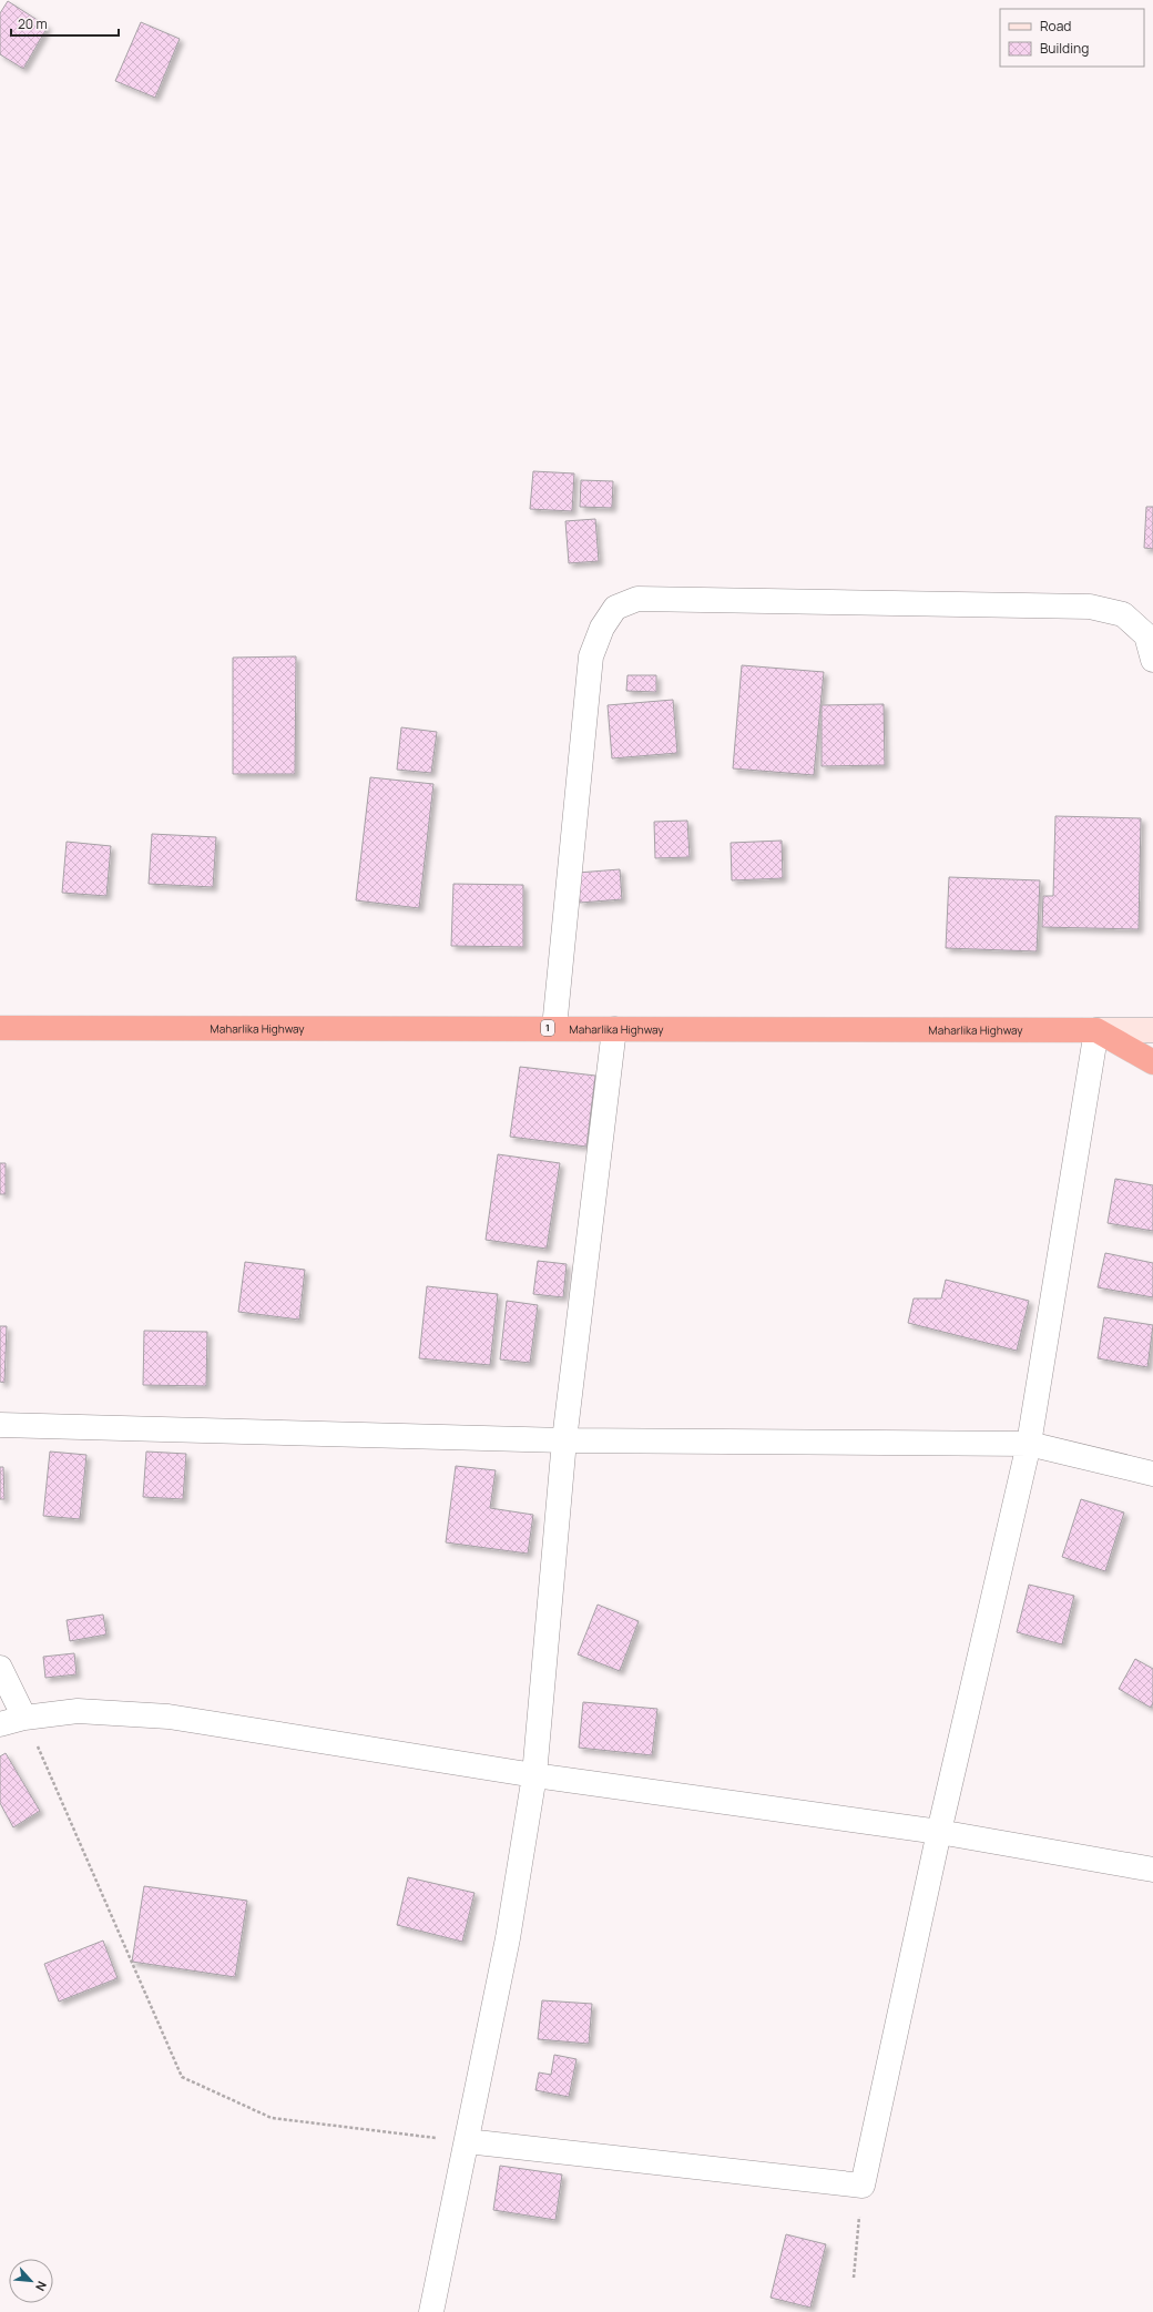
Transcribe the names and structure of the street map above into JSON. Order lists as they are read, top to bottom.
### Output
{
  "streets": {
    "highway": ["Maharlika Highway", "1"]
  },
  "legend": ["Road", "Building"],
  "scale_bar": "20 m",
  "north": "bottom right"
}
